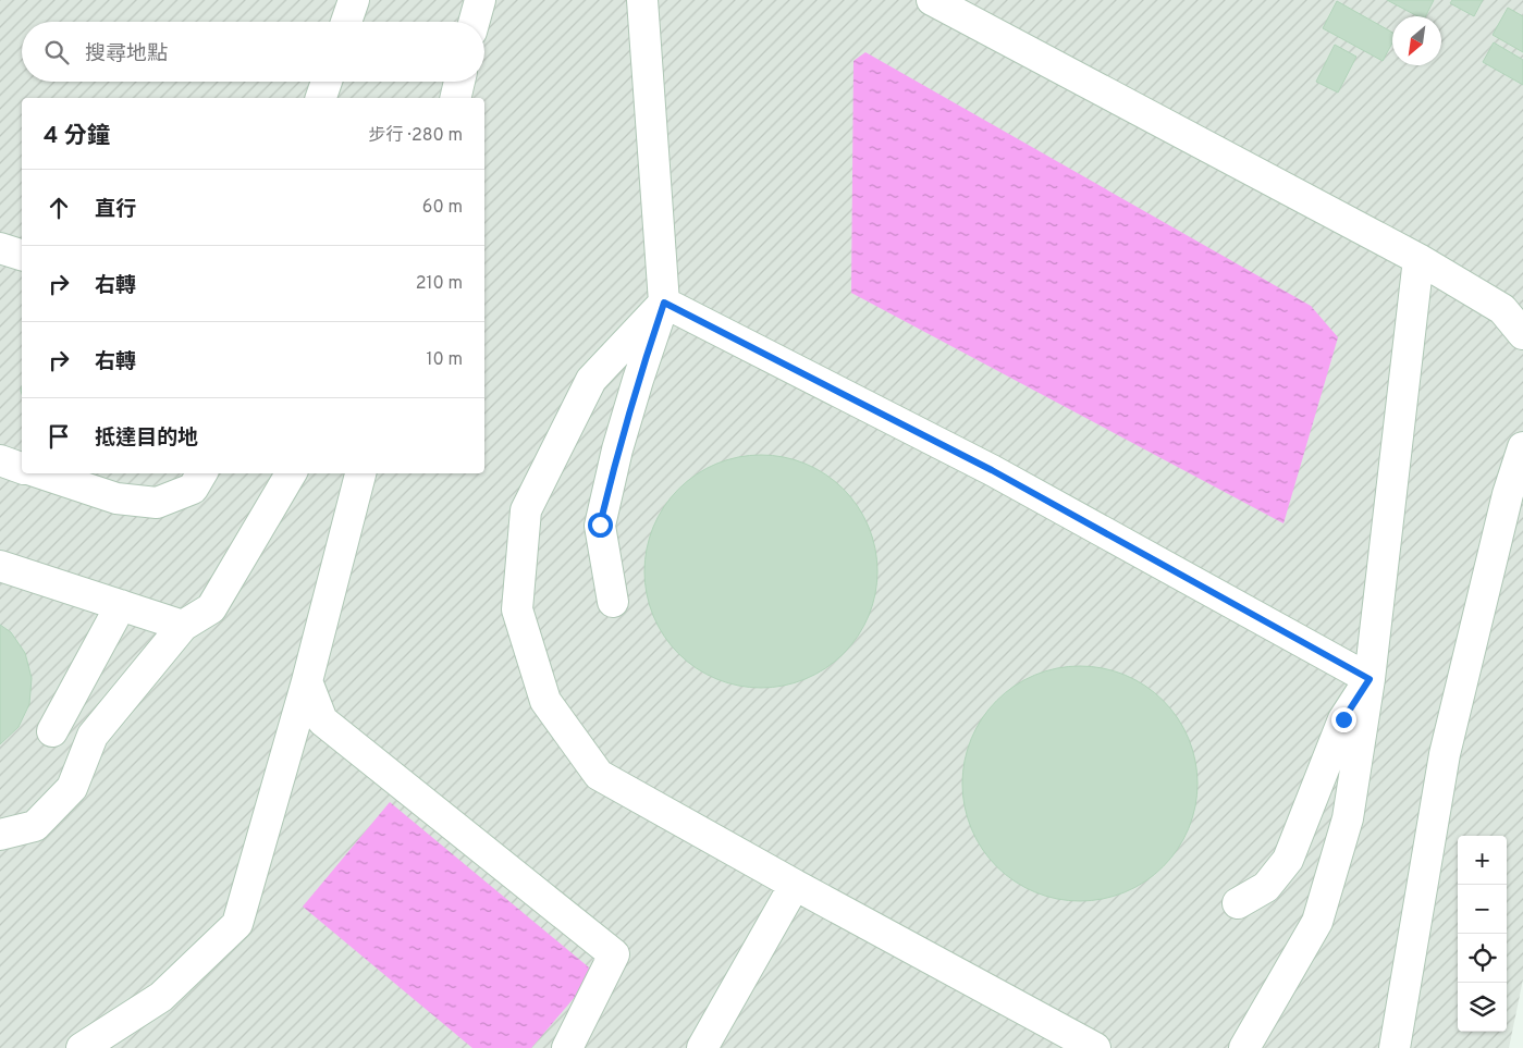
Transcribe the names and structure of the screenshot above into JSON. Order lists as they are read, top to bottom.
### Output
{
  "north": "bottom left",
  "page": {
    "search": "搜尋地點",
    "heading": ["4 分鐘", "步行 · 280 m"],
    "list": [
      ["直行", "60 m"],
      ["右轉", "210 m"],
      ["右轉", "10 m"],
      "抵達目的地"
    ],
    "map_buttons": ["+", "−"]
  }
}
